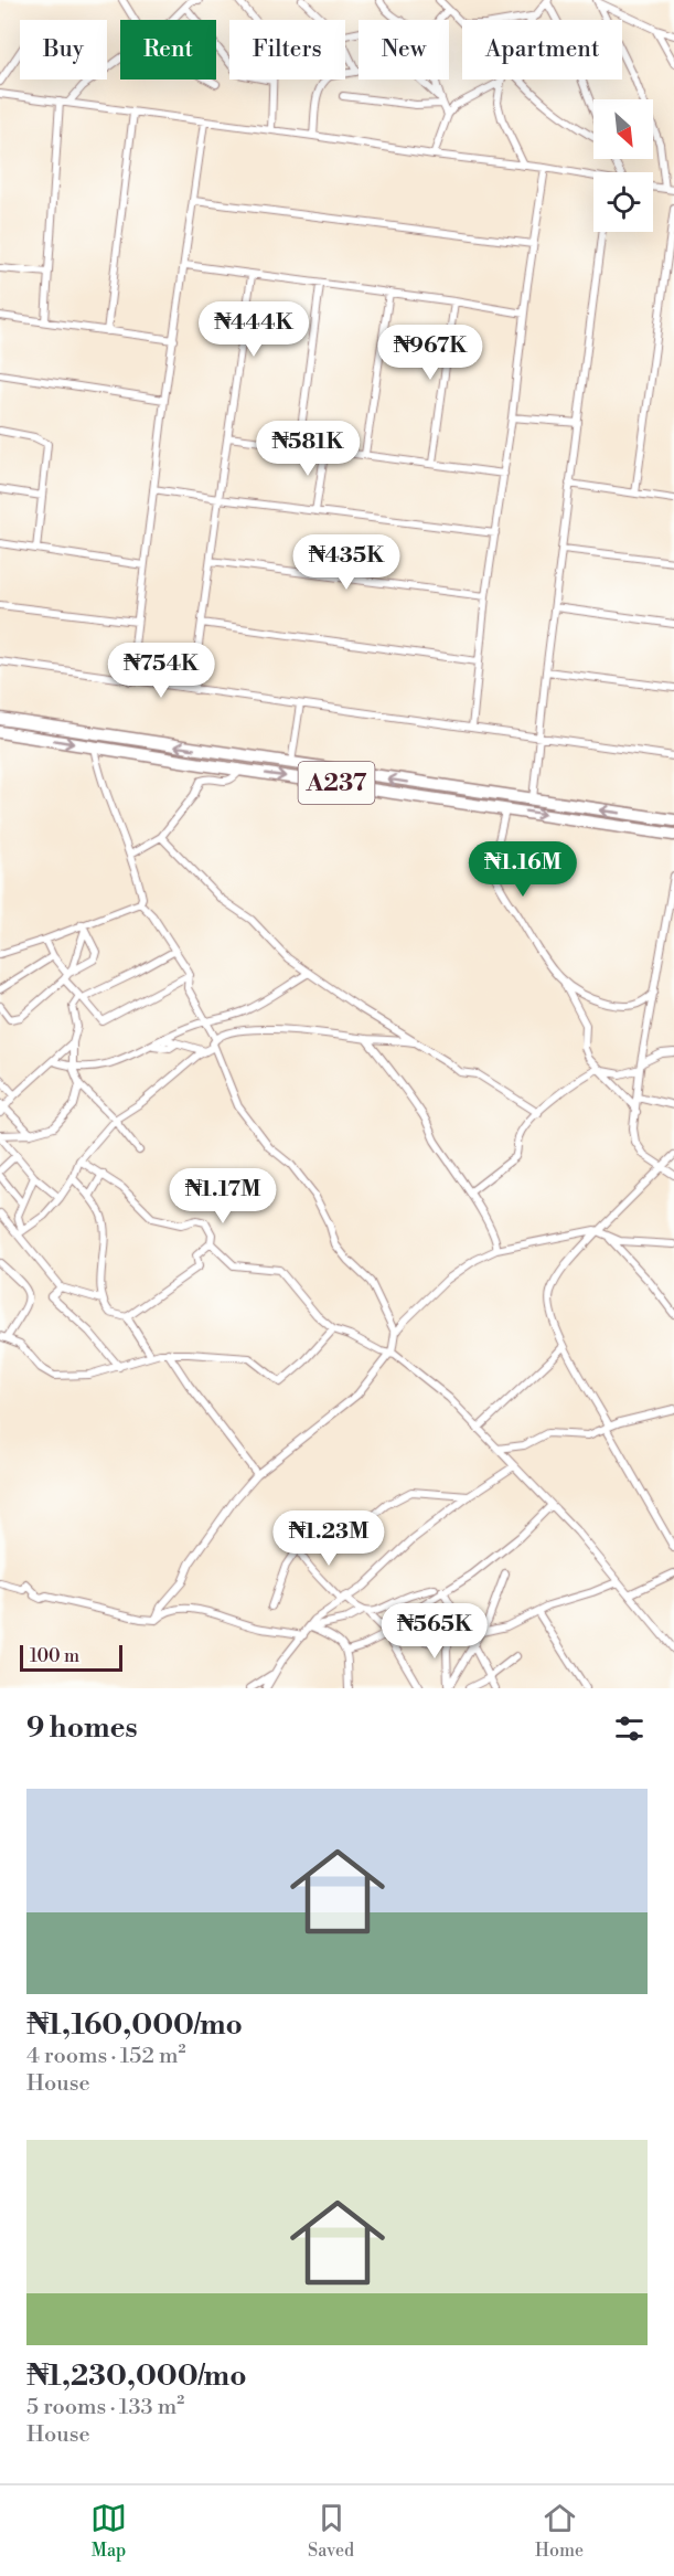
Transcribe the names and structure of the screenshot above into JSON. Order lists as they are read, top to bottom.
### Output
{
  "streets": {
    "highway": ["A237"]
  },
  "scale_bar": "100 m",
  "north": "bottom right",
  "page": {
    "chip": [
      "Buy",
      "Rent",
      "Filters",
      "New",
      "Apartment"
    ],
    "price": [
      "₦444K",
      "₦967K",
      "₦581K",
      "₦435K",
      "₦754K",
      "₦1.16M",
      "₦1.17M",
      "₦1.23M",
      "₦565K"
    ],
    "scale": "100 m",
    "heading": "9 homes",
    "list": [
      {
        "name": "₦1,160,000/mo",
        "note": "4 rooms · 152 m² · House"
      },
      {
        "name": "₦1,230,000/mo",
        "note": "5 rooms · 133 m² · House"
      }
    ],
    "tabs": ["Map", "Saved", "Home"]
  }
}
